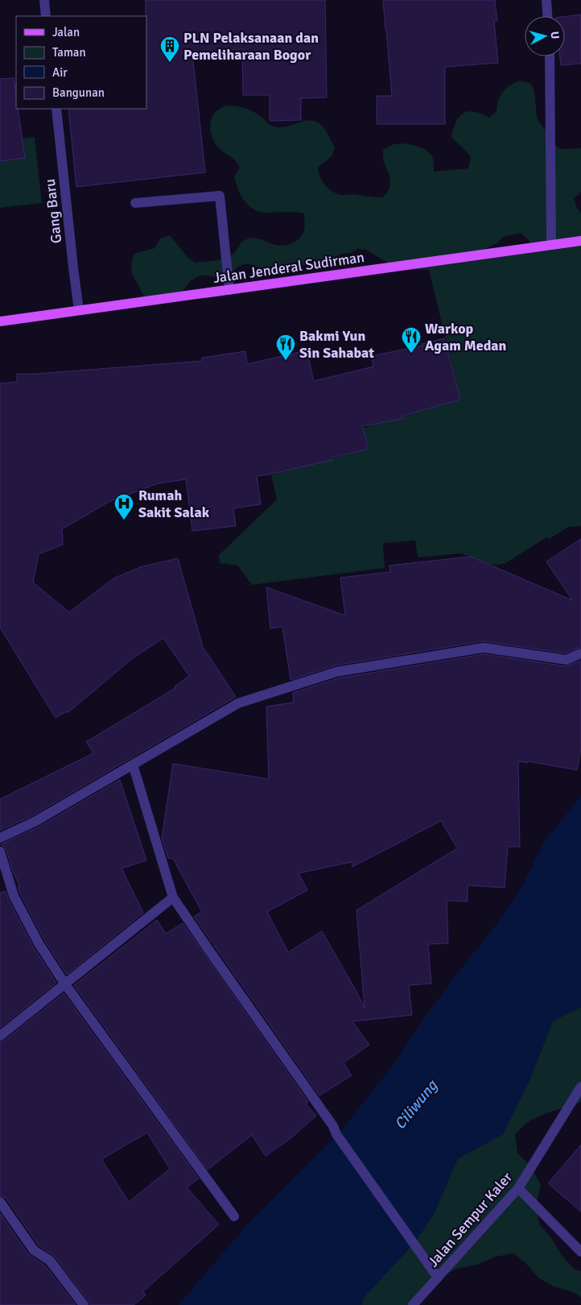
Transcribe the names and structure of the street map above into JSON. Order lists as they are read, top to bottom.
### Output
{
  "streets": {
    "main road": ["Jalan Jenderal Sudirman"],
    "street": ["Gang Baru", "Jalan Sempur Kaler"]
  },
  "crossings": [
    ["Gang Baru", "Jalan Jenderal Sudirman"]
  ],
  "water": ["Ciliwung"],
  "places": {
    "building": ["PLN Pelaksanaan dan Pemeliharaan Bogor"],
    "restaurant": ["Warkop Agam Medan", "Bakmi Yun Sin Sahabat"],
    "hospital": ["Rumah Sakit Salak"]
  },
  "legend": [
    "Jalan",
    "Taman",
    "Air",
    "Bangunan"
  ],
  "north": "right"
}
